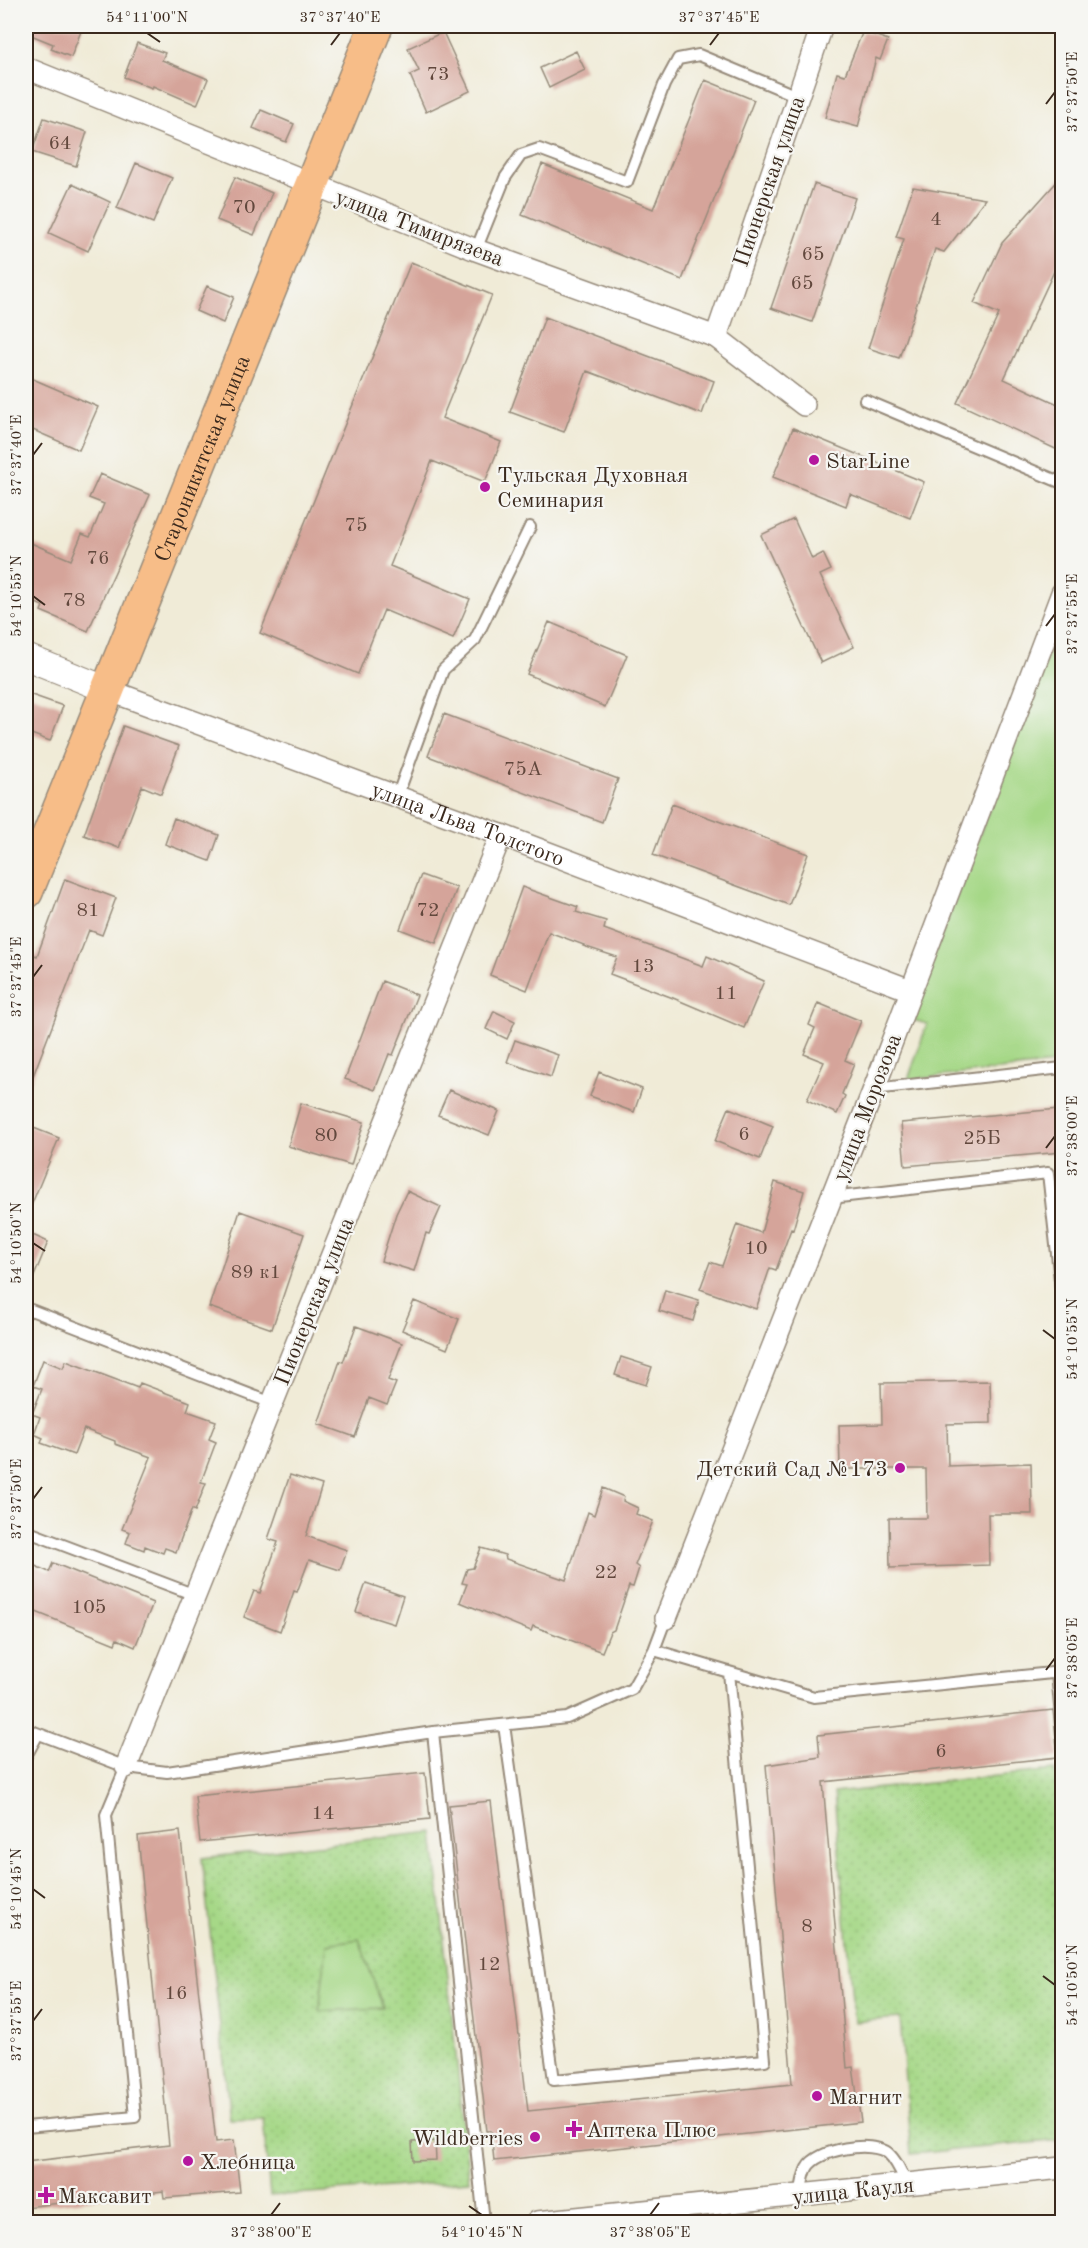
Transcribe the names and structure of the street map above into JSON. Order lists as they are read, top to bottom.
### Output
{
  "streets": {
    "main road": ["Староникитская улица"],
    "street": [
      "Пионерская улица",
      "улица Тимирязева",
      "улица Льва Толстого",
      "улица Морозова",
      "улица Кауля"
    ]
  },
  "crossings": [
    ["Пионерская улица", "улица Тимирязева"],
    ["Пионерская улица", "улица Льва Толстого"],
    ["улица Тимирязева", "Староникитская улица"],
    ["Староникитская улица", "улица Льва Толстого"],
    ["улица Льва Толстого", "улица Морозова"]
  ],
  "places": {
    "other": [
      "StarLine",
      "Тульская Духовная Семинария",
      "Детский Сад №173",
      "Магнит",
      "Wildberries",
      "Хлебница"
    ],
    "health": ["Аптека Плюс", "Максавит"]
  },
  "house_numbers": [
    "73",
    "64",
    "70",
    "4",
    "65",
    "65",
    "75",
    "76",
    "78",
    "75А",
    "81",
    "72",
    "13",
    "11",
    "6",
    "80",
    "25Б",
    "10",
    "89 к1",
    "22",
    "105",
    "6",
    "14",
    "8",
    "12",
    "16"
  ],
  "coordinates": [
    "54°11'00\"N",
    "37°37'40\"E",
    "37°37'45\"E",
    "37°37'50\"E",
    "54°10'55\"N",
    "37°37'55\"E",
    "37°38'00\"E",
    "54°10'50\"N",
    "37°38'05\"E",
    "54°10'45\"N"
  ]
}
